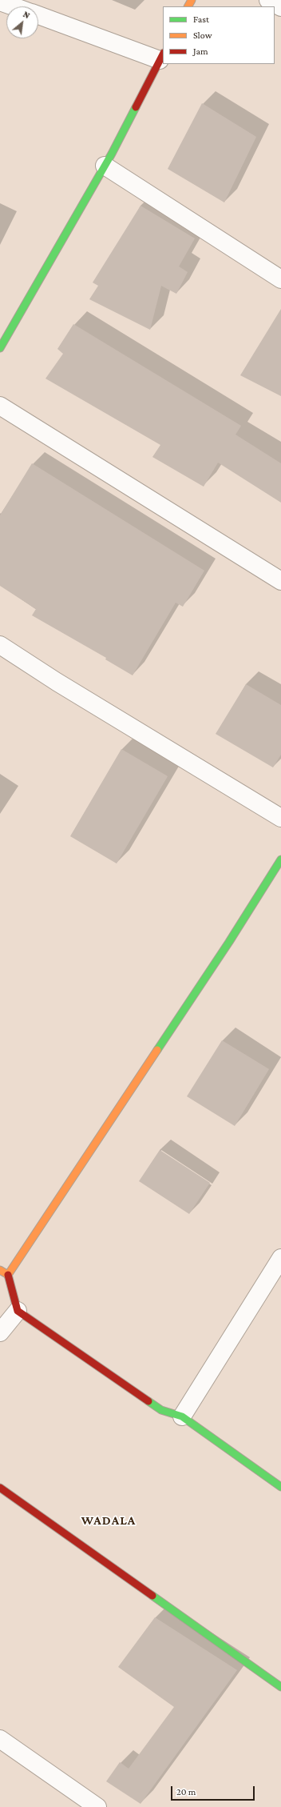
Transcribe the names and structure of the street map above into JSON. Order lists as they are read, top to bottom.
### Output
{
  "districts": ["WADALA"],
  "legend": ["Fast", "Slow", "Jam"],
  "scale_bar": "20 m",
  "north": "top right"
}
